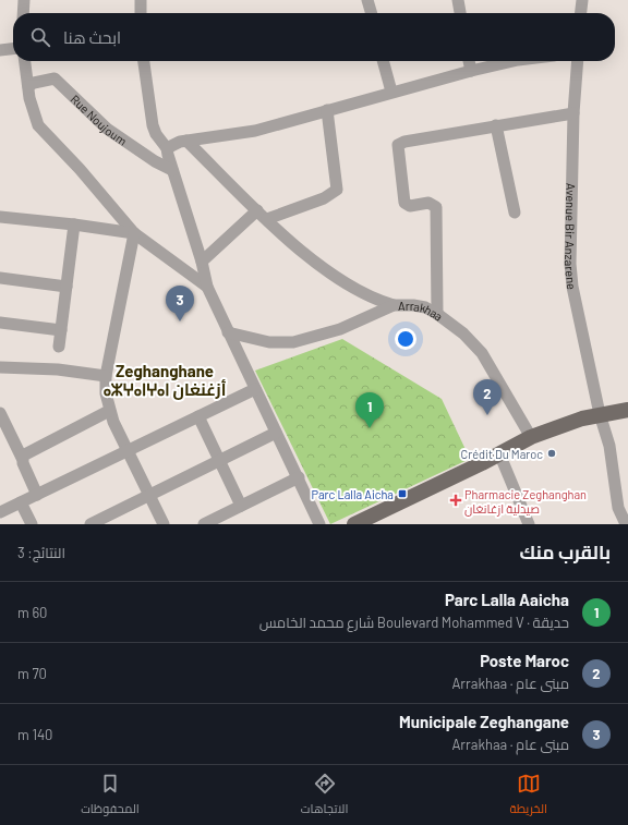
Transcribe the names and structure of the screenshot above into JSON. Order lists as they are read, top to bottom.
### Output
{
  "streets": {
    "street": ["Rue Noujoum", "Avenue Bir Anzarene", "Arrakhaa"]
  },
  "districts": ["Zeghanghane ⴰⵣⵖⴰⵏⵖⴰⵏ أزغنغان"],
  "places": {
    "other": ["Crédit Du Maroc"],
    "transit": ["Parc Lalla Aicha"],
    "health": ["Pharmacie Zeghanghan صيدلية ازغانغان"]
  },
  "page": {
    "search": "ابحث هنا",
    "pins": ["3", "2", "1"],
    "heading": ["بالقرب منك", "النتائج: 3"],
    "list": [
      {
        "mark": "1",
        "name": "Parc Lalla Aaicha",
        "note": "حديقة · Boulevard Mohammed V شارع محمد الخامس",
        "value": "60 m"
      },
      {
        "mark": "2",
        "name": "Poste Maroc",
        "note": "مبنى عام · Arrakhaa",
        "value": "70 m"
      },
      {
        "mark": "3",
        "name": "Municipale Zeghangane",
        "note": "مبنى عام · Arrakhaa",
        "value": "140 m"
      }
    ],
    "nav": ["الخريطة", "الاتجاهات", "المحفوظات"]
  }
}
